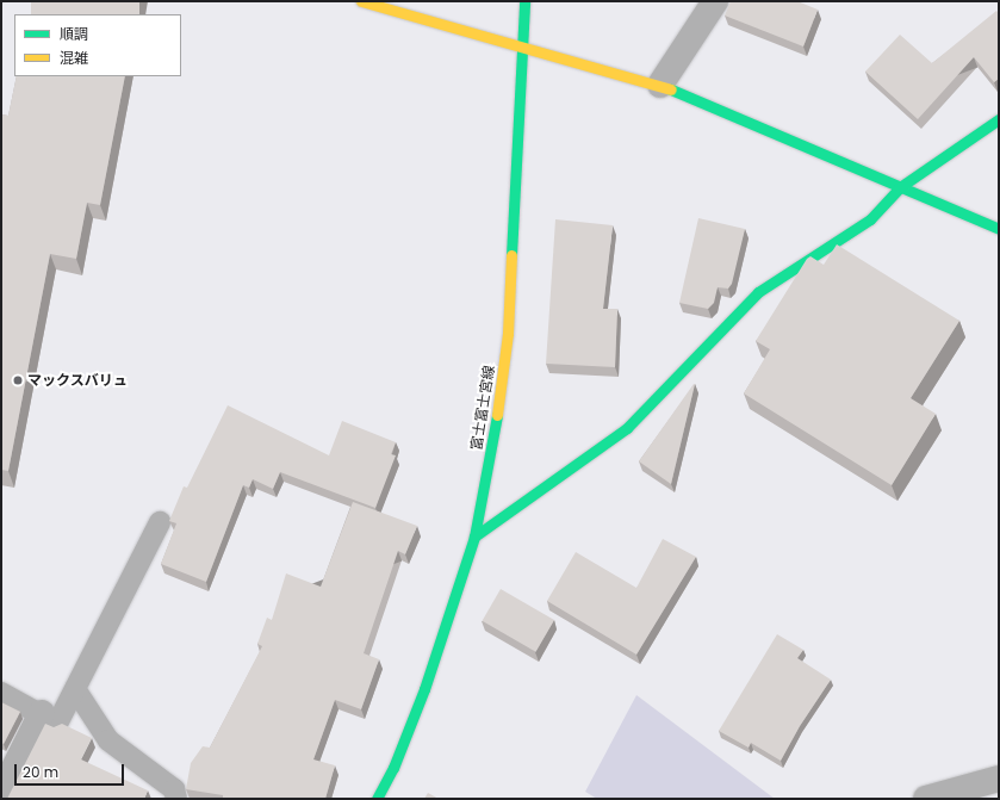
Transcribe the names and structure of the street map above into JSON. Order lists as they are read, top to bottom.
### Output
{
  "streets": {
    "street": ["富士富士宮線"]
  },
  "places": ["マックスバリュ"],
  "legend": ["順調", "混雑"],
  "scale_bar": "20 m"
}
